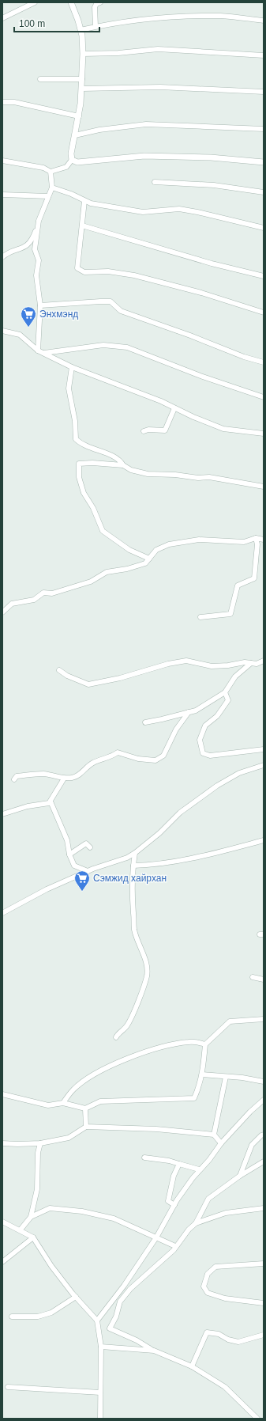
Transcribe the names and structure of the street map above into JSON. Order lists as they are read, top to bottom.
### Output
{
  "places": {
    "supermarket": ["Энхмэнд", "Сэмжид хайрхан"]
  },
  "scale_bar": "100 m"
}
